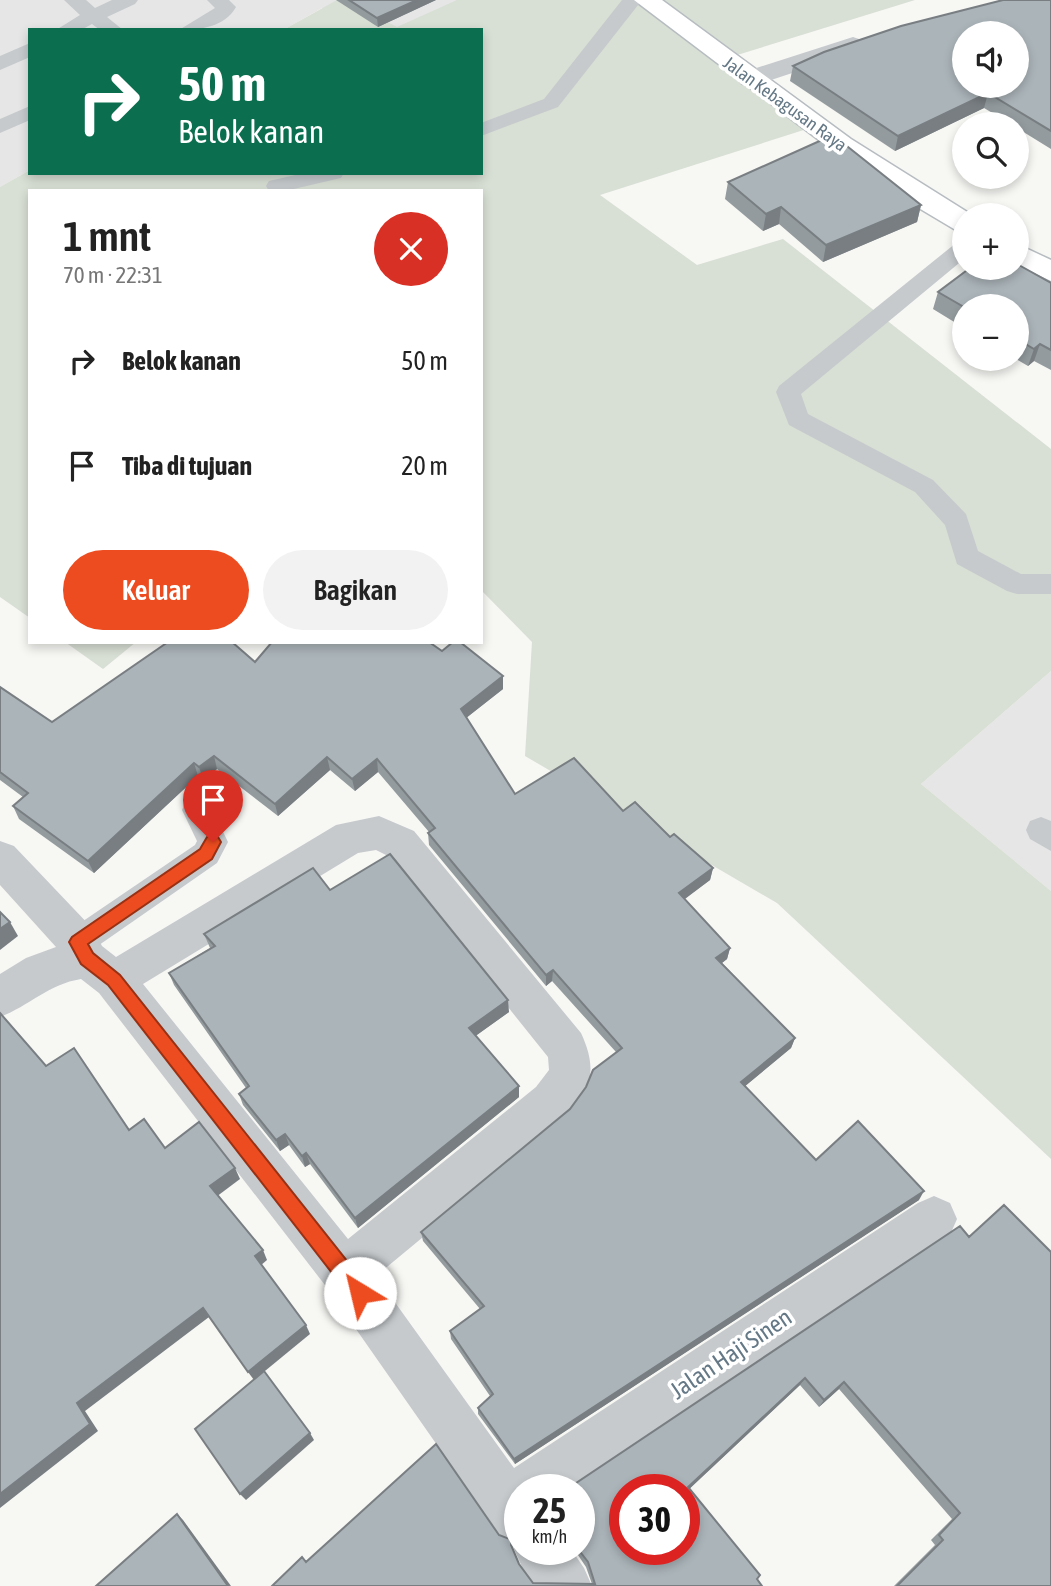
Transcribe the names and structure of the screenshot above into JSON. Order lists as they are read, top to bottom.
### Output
{
  "streets": {
    "main road": ["Jalan Kebagusan Raya"],
    "street": ["Jalan Haji Sinen"]
  },
  "page": {
    "map_buttons": ["+", "−"],
    "turn": ["50 m", "Belok kanan"],
    "heading": ["1 mnt", "70 m · 22:31"],
    "list": [
      {
        "name": "Belok kanan",
        "value": "50 m"
      },
      {
        "name": "Tiba di tujuan",
        "value": "20 m"
      }
    ],
    "buttons": ["Keluar", "Bagikan"],
    "speed": "25 km/h",
    "limit": "30"
  }
}
